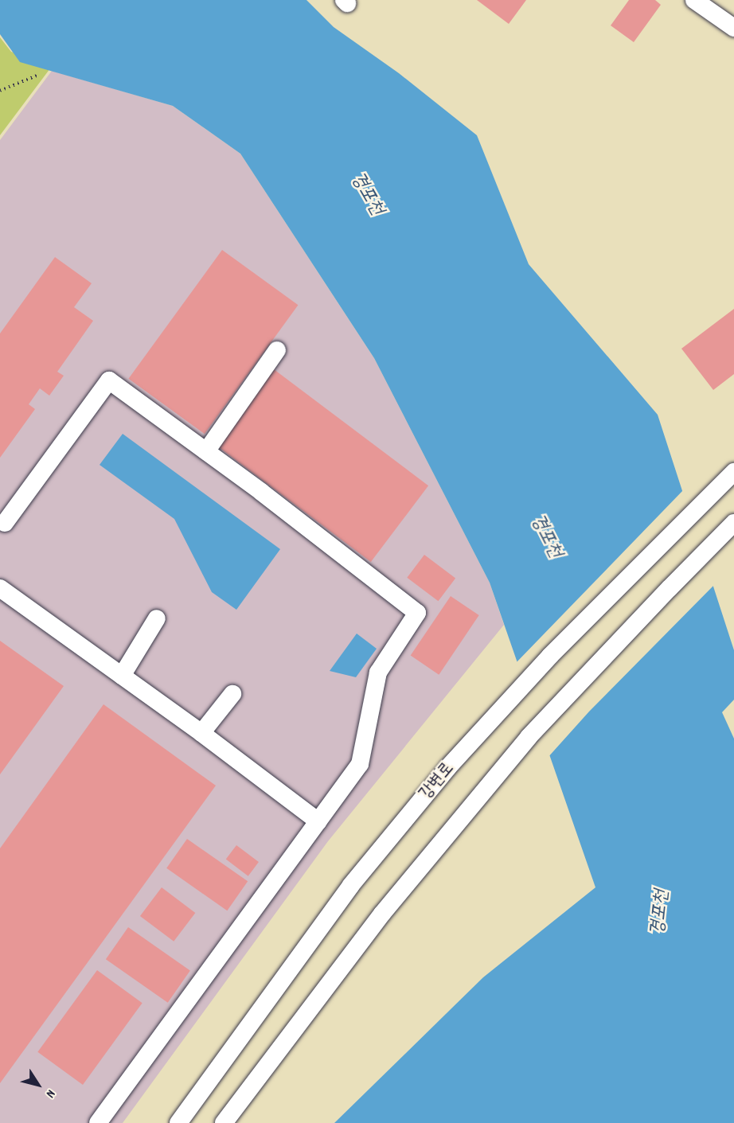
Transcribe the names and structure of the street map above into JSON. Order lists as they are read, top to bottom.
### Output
{
  "streets": {
    "street": ["강변로"]
  },
  "water": ["경포천"],
  "north": "bottom right"
}
